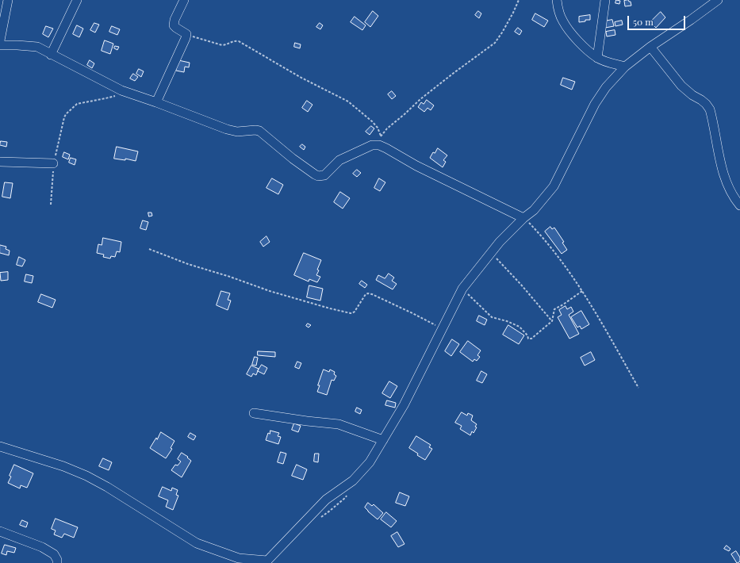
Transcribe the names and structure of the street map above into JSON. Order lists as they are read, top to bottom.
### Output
{
  "scale_bar": "50 m"
}
